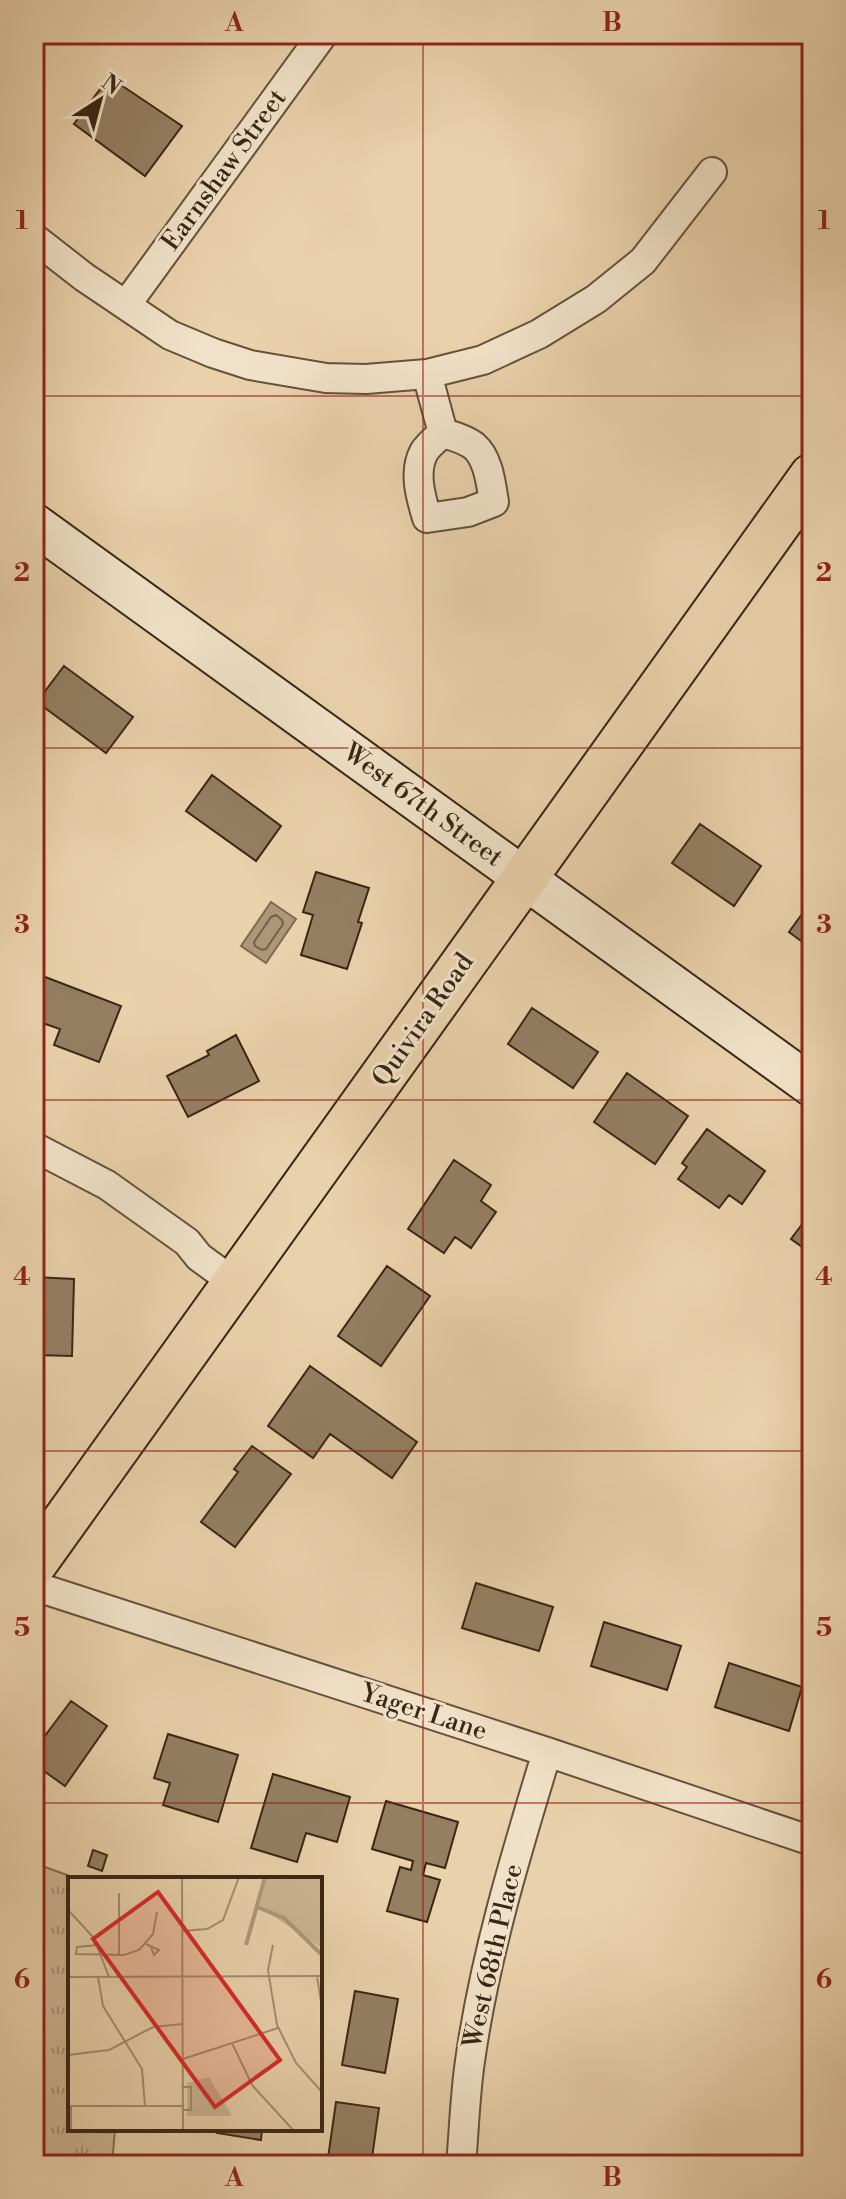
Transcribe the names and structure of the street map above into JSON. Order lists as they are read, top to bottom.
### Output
{
  "streets": {
    "main road": ["Quivira Road"],
    "street": [
      "Earnshaw Street",
      "West 67th Street",
      "Yager Lane",
      "West 68th Place"
    ]
  },
  "crossings": [
    ["West 67th Street", "Quivira Road"],
    ["Yager Lane", "West 68th Place"]
  ],
  "north": "top right",
  "grid": {
    "columns": ["A", "B"],
    "rows": [
      "1",
      "2",
      "3",
      "4",
      "5",
      "6"
    ]
  }
}
